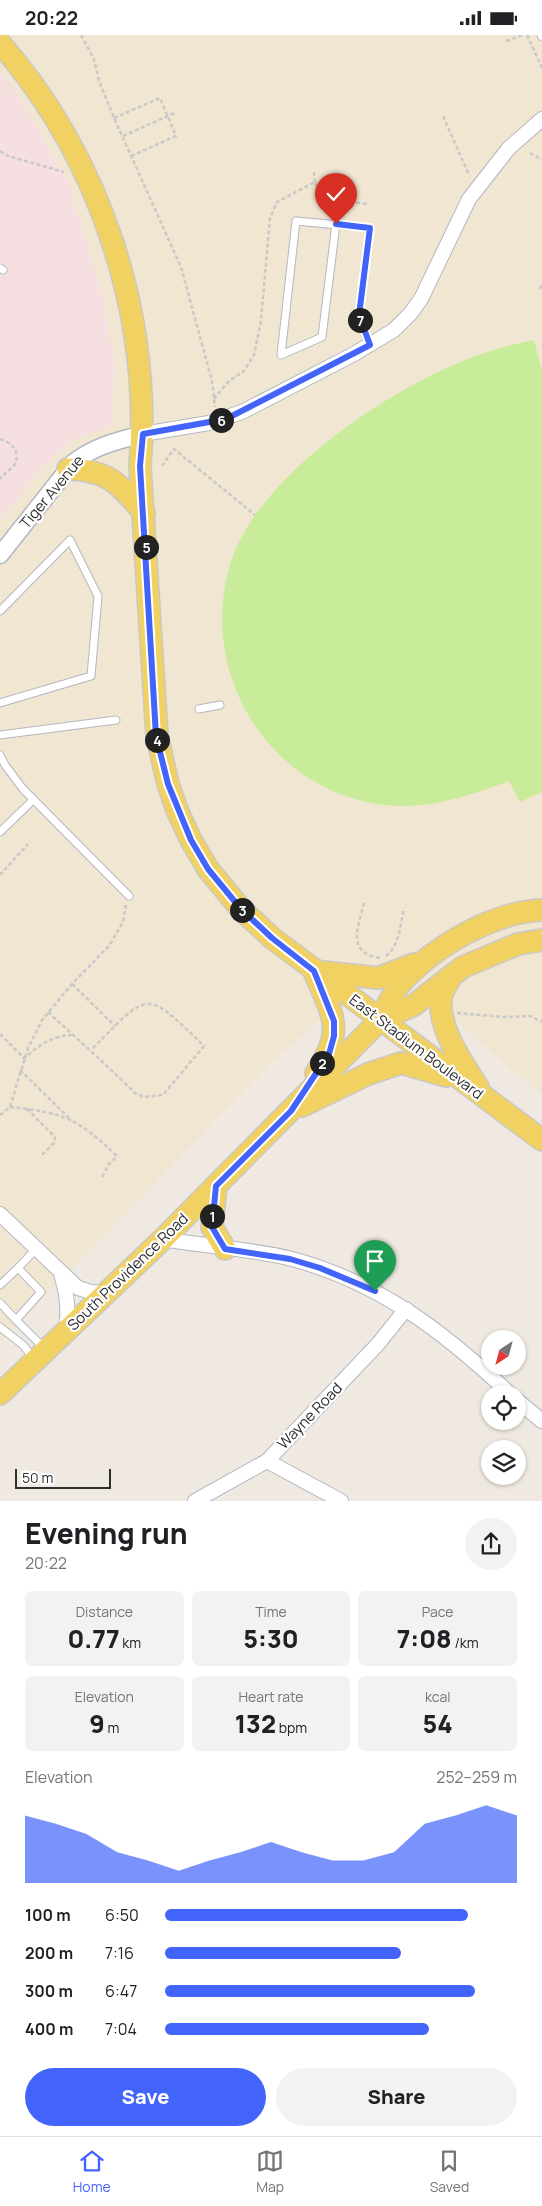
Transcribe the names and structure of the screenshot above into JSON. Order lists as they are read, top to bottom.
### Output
{
  "streets": {
    "main road": ["East Stadium Boulevard", "South Providence Road"],
    "street": ["Tiger Avenue", "Wayne Road"]
  },
  "crossings": [
    ["Tiger Avenue", "East Stadium Boulevard"],
    ["East Stadium Boulevard", "South Providence Road"]
  ],
  "scale_bar": "50 m",
  "north": "bottom left",
  "page": {
    "status": "20:22",
    "pins": [
      "7",
      "6",
      "5",
      "4",
      "3",
      "2",
      "1"
    ],
    "scale": "50 m",
    "heading": ["Evening run", "20:22"],
    "stats": [
      ["Distance", "0.77 km"],
      ["Time", "5:30"],
      ["Pace", "7:08 /km"],
      ["Elevation", "9 m"],
      ["Heart rate", "132 bpm"],
      ["kcal", "54"]
    ],
    "chart": ["Elevation", "252–259 m"],
    "list": [
      {
        "name": "100 m",
        "note": "6:50"
      },
      {
        "name": "200 m",
        "note": "7:16"
      },
      {
        "name": "300 m",
        "note": "6:47"
      },
      {
        "name": "400 m",
        "note": "7:04"
      }
    ],
    "buttons": ["Save", "Share"],
    "tabs": ["Home", "Map", "Saved"]
  }
}
